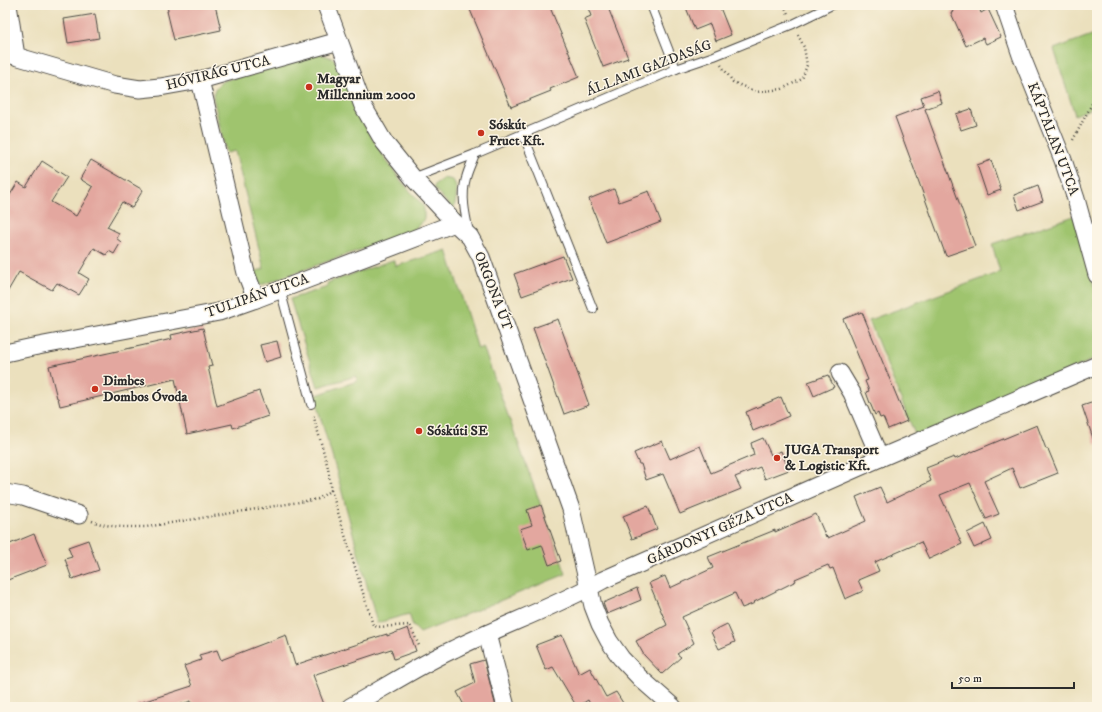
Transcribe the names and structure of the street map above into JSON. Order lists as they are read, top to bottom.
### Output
{
  "streets": {
    "street": [
      "HÓVIRÁG UTCA",
      "KÁPTALAN UTCA",
      "ORGONA ÚT",
      "TULIPÁN UTCA",
      "GÁRDONYI GÉZA UTCA"
    ],
    "lane": ["ÁLLAMI GAZDASÁG"]
  },
  "crossings": [
    ["ÁLLAMI GAZDASÁG", "ORGONA ÚT"],
    ["HÓVIRÁG UTCA", "ORGONA ÚT"],
    ["ORGONA ÚT", "TULIPÁN UTCA"],
    ["ORGONA ÚT", "GÁRDONYI GÉZA UTCA"]
  ],
  "places": [
    "Magyar Millennium 2000",
    "Sóskút Fruct Kft.",
    "Dimbes Dombos Óvoda",
    "Sóskúti SE",
    "JUGA Transport & Logistic Kft."
  ],
  "scale_bar": "50 m"
}
